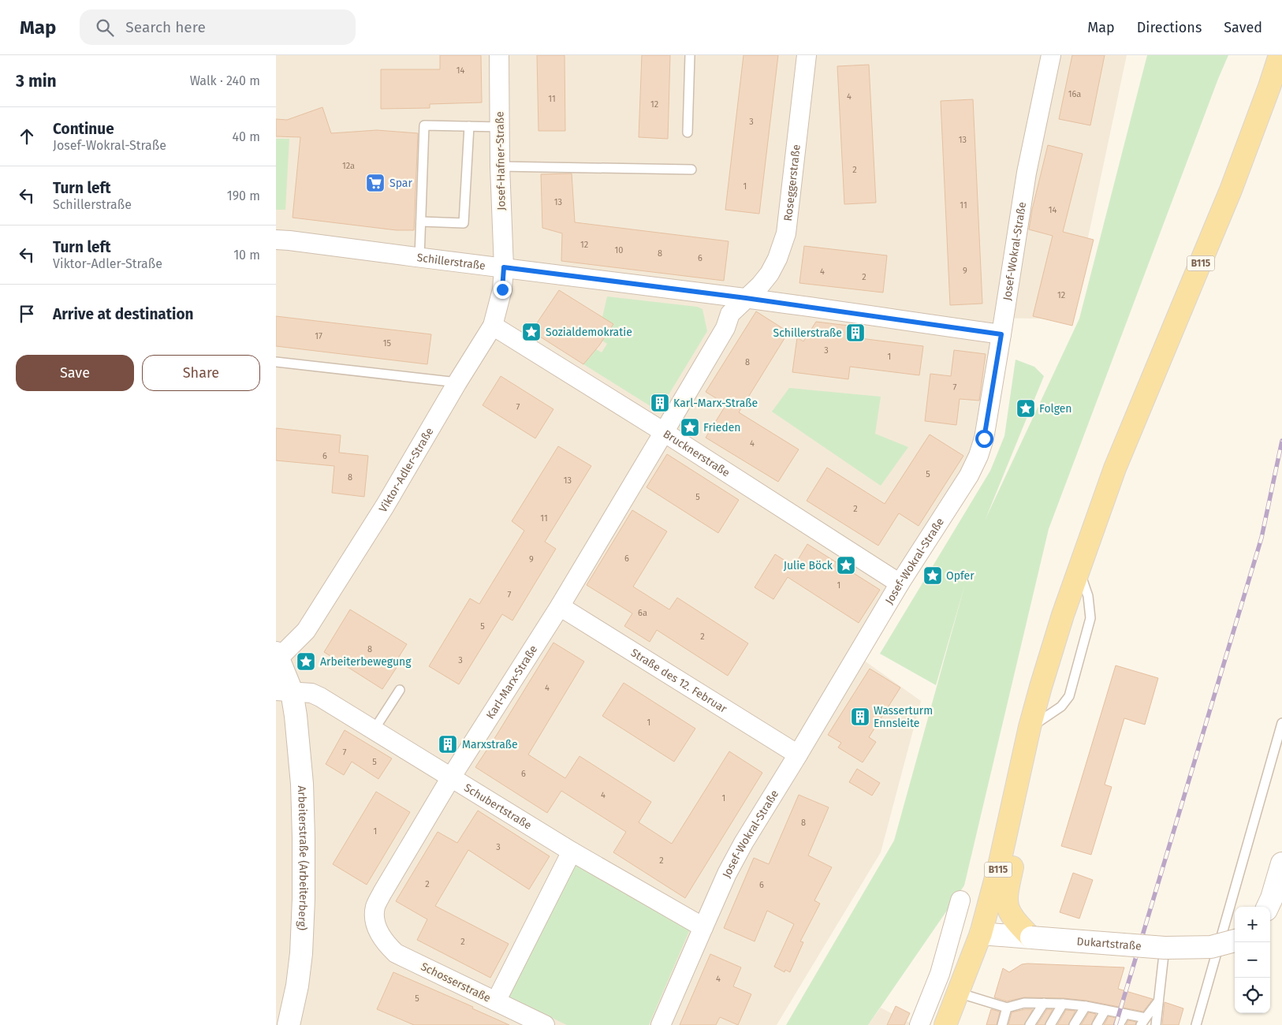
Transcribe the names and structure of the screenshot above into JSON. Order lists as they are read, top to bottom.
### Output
{
  "streets": {
    "main road": ["B115"],
    "street": [
      "Josef-Hafner-Straße",
      "Roseggerstraße",
      "Josef-Wokral-Straße",
      "Schillerstraße",
      "Brucknerstraße",
      "Viktor-Adler-Straße",
      "Straße des 12. Februar",
      "Karl-Marx-Straße",
      "Schubertstraße",
      "Arbeiterstraße (Arbeiterberg)",
      "Dukartstraße",
      "Schosserstraße"
    ]
  },
  "crossings": [
    ["Josef-Hafner-Straße", "Schillerstraße"],
    ["Josef-Hafner-Straße", "Viktor-Adler-Straße"],
    ["Roseggerstraße", "Schillerstraße"],
    ["Roseggerstraße", "Karl-Marx-Straße"],
    ["Josef-Wokral-Straße", "Schillerstraße"],
    ["Josef-Wokral-Straße", "Brucknerstraße"],
    ["Josef-Wokral-Straße", "Straße des 12. Februar"],
    ["Josef-Wokral-Straße", "Schubertstraße"],
    ["Schillerstraße", "Viktor-Adler-Straße"],
    ["Schillerstraße", "Karl-Marx-Straße"],
    ["B115", "Dukartstraße"],
    ["Brucknerstraße", "Viktor-Adler-Straße"],
    ["Brucknerstraße", "Karl-Marx-Straße"],
    ["Viktor-Adler-Straße", "Arbeiterstraße (Arbeiterberg)"],
    ["Straße des 12. Februar", "Karl-Marx-Straße"],
    ["Karl-Marx-Straße", "Schubertstraße"],
    ["Karl-Marx-Straße", "Schosserstraße"],
    ["Schubertstraße", "Arbeiterstraße (Arbeiterberg)"]
  ],
  "places": {
    "supermarket": ["Spar"],
    "place": [
      "Sozialdemokratie",
      "Folgen",
      "Frieden",
      "Julie Böck",
      "Opfer",
      "Arbeiterbewegung"
    ],
    "building": [
      "Schillerstraße",
      "Karl-Marx-Straße",
      "Wasserturm Ennsleite",
      "Marxstraße"
    ]
  },
  "house_numbers": [
    "14",
    "16a",
    "4",
    "11",
    "12",
    "3",
    "13",
    "12a",
    "2",
    "1",
    "13",
    "11",
    "14",
    "12",
    "10",
    "8",
    "6",
    "9",
    "4",
    "2",
    "12",
    "17",
    "15",
    "3",
    "1",
    "8",
    "7",
    "7",
    "4",
    "6",
    "5",
    "8",
    "13",
    "5",
    "2",
    "11",
    "6",
    "9",
    "1",
    "7",
    "6a",
    "5",
    "2",
    "8",
    "3",
    "4",
    "1",
    "7",
    "5",
    "6",
    "4",
    "1",
    "8",
    "1",
    "3",
    "2",
    "2",
    "6",
    "2",
    "4",
    "5"
  ],
  "page": {
    "header": "Map",
    "search": "Search here",
    "nav": ["Map", "Directions", "Saved"],
    "heading": ["3 min", "Walk · 240 m"],
    "list": [
      ["Continue", "Josef-Wokral-Straße", "40 m"],
      ["Turn left", "Schillerstraße", "190 m"],
      ["Turn left", "Viktor-Adler-Straße", "10 m"],
      "Arrive at destination"
    ],
    "buttons": ["Save", "Share"],
    "map_buttons": ["+", "−"]
  }
}
